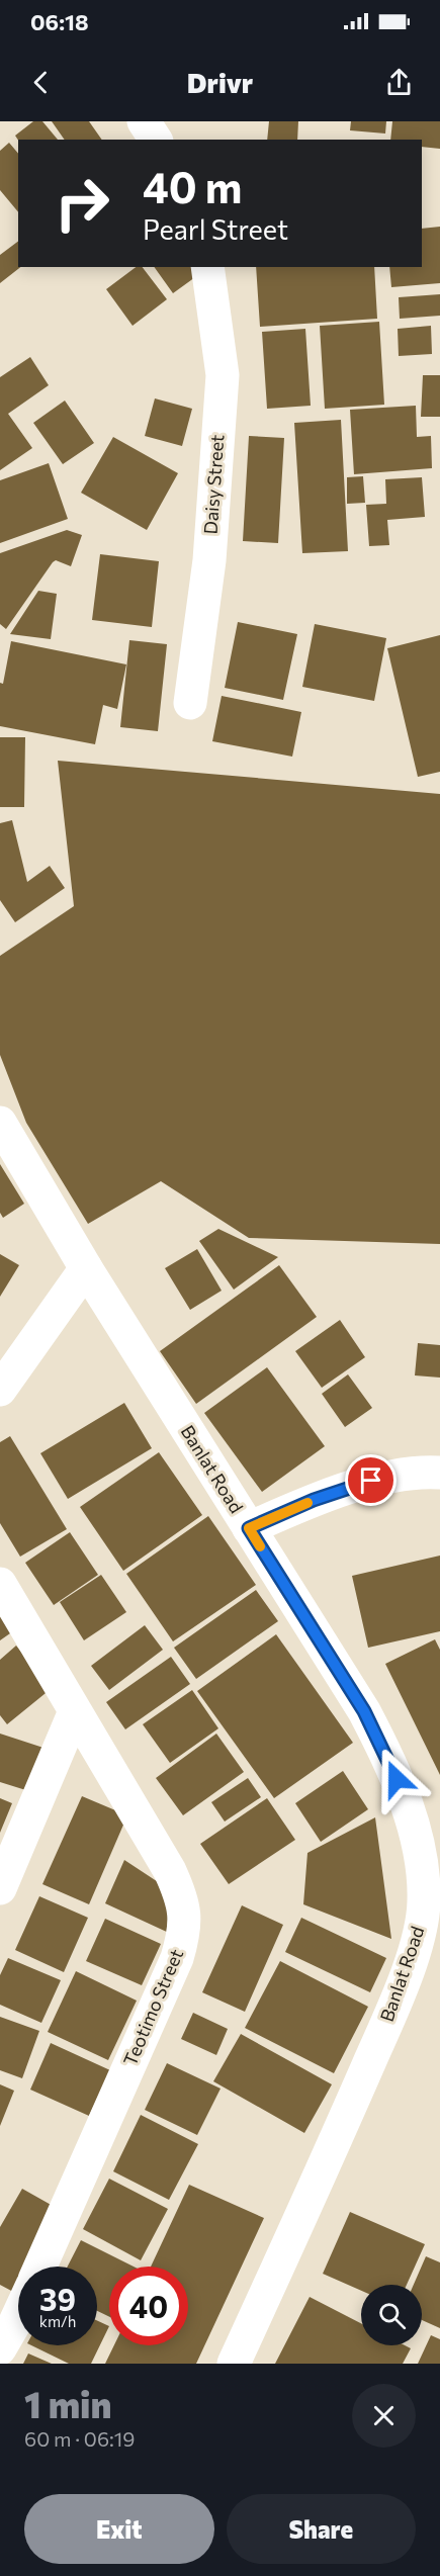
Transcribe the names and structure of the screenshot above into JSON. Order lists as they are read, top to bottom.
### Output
{
  "streets": {
    "street": ["Daisy Street", "Banlat Road", "Teotimo Street"]
  },
  "page": {
    "status": "06:18",
    "header": "Drivr",
    "turn": ["40 m", "Pearl Street"],
    "speed": "39 km/h",
    "limit": "40",
    "heading": ["1 min", "60 m · 06:19"],
    "buttons": ["Exit", "Share"]
  }
}
